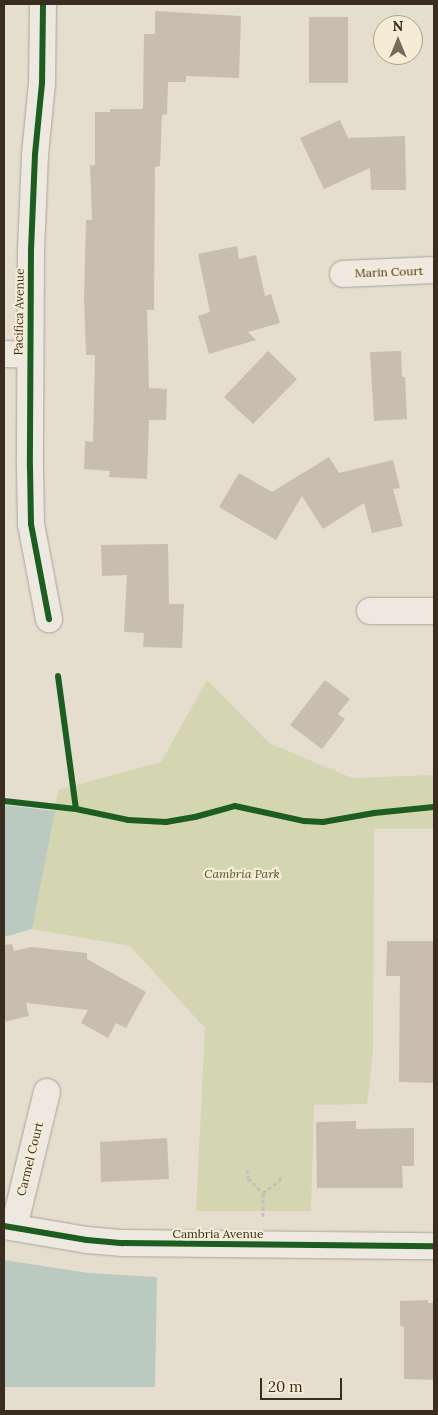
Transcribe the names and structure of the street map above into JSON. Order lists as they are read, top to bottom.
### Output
{
  "streets": {
    "street": [
      "Marin Court",
      "Pacifica Avenue",
      "Carmel Court",
      "Cambria Avenue"
    ]
  },
  "crossings": [
    ["Carmel Court", "Cambria Avenue"]
  ],
  "parks": ["Cambria Park"],
  "scale_bar": "20 m",
  "north": "top"
}
